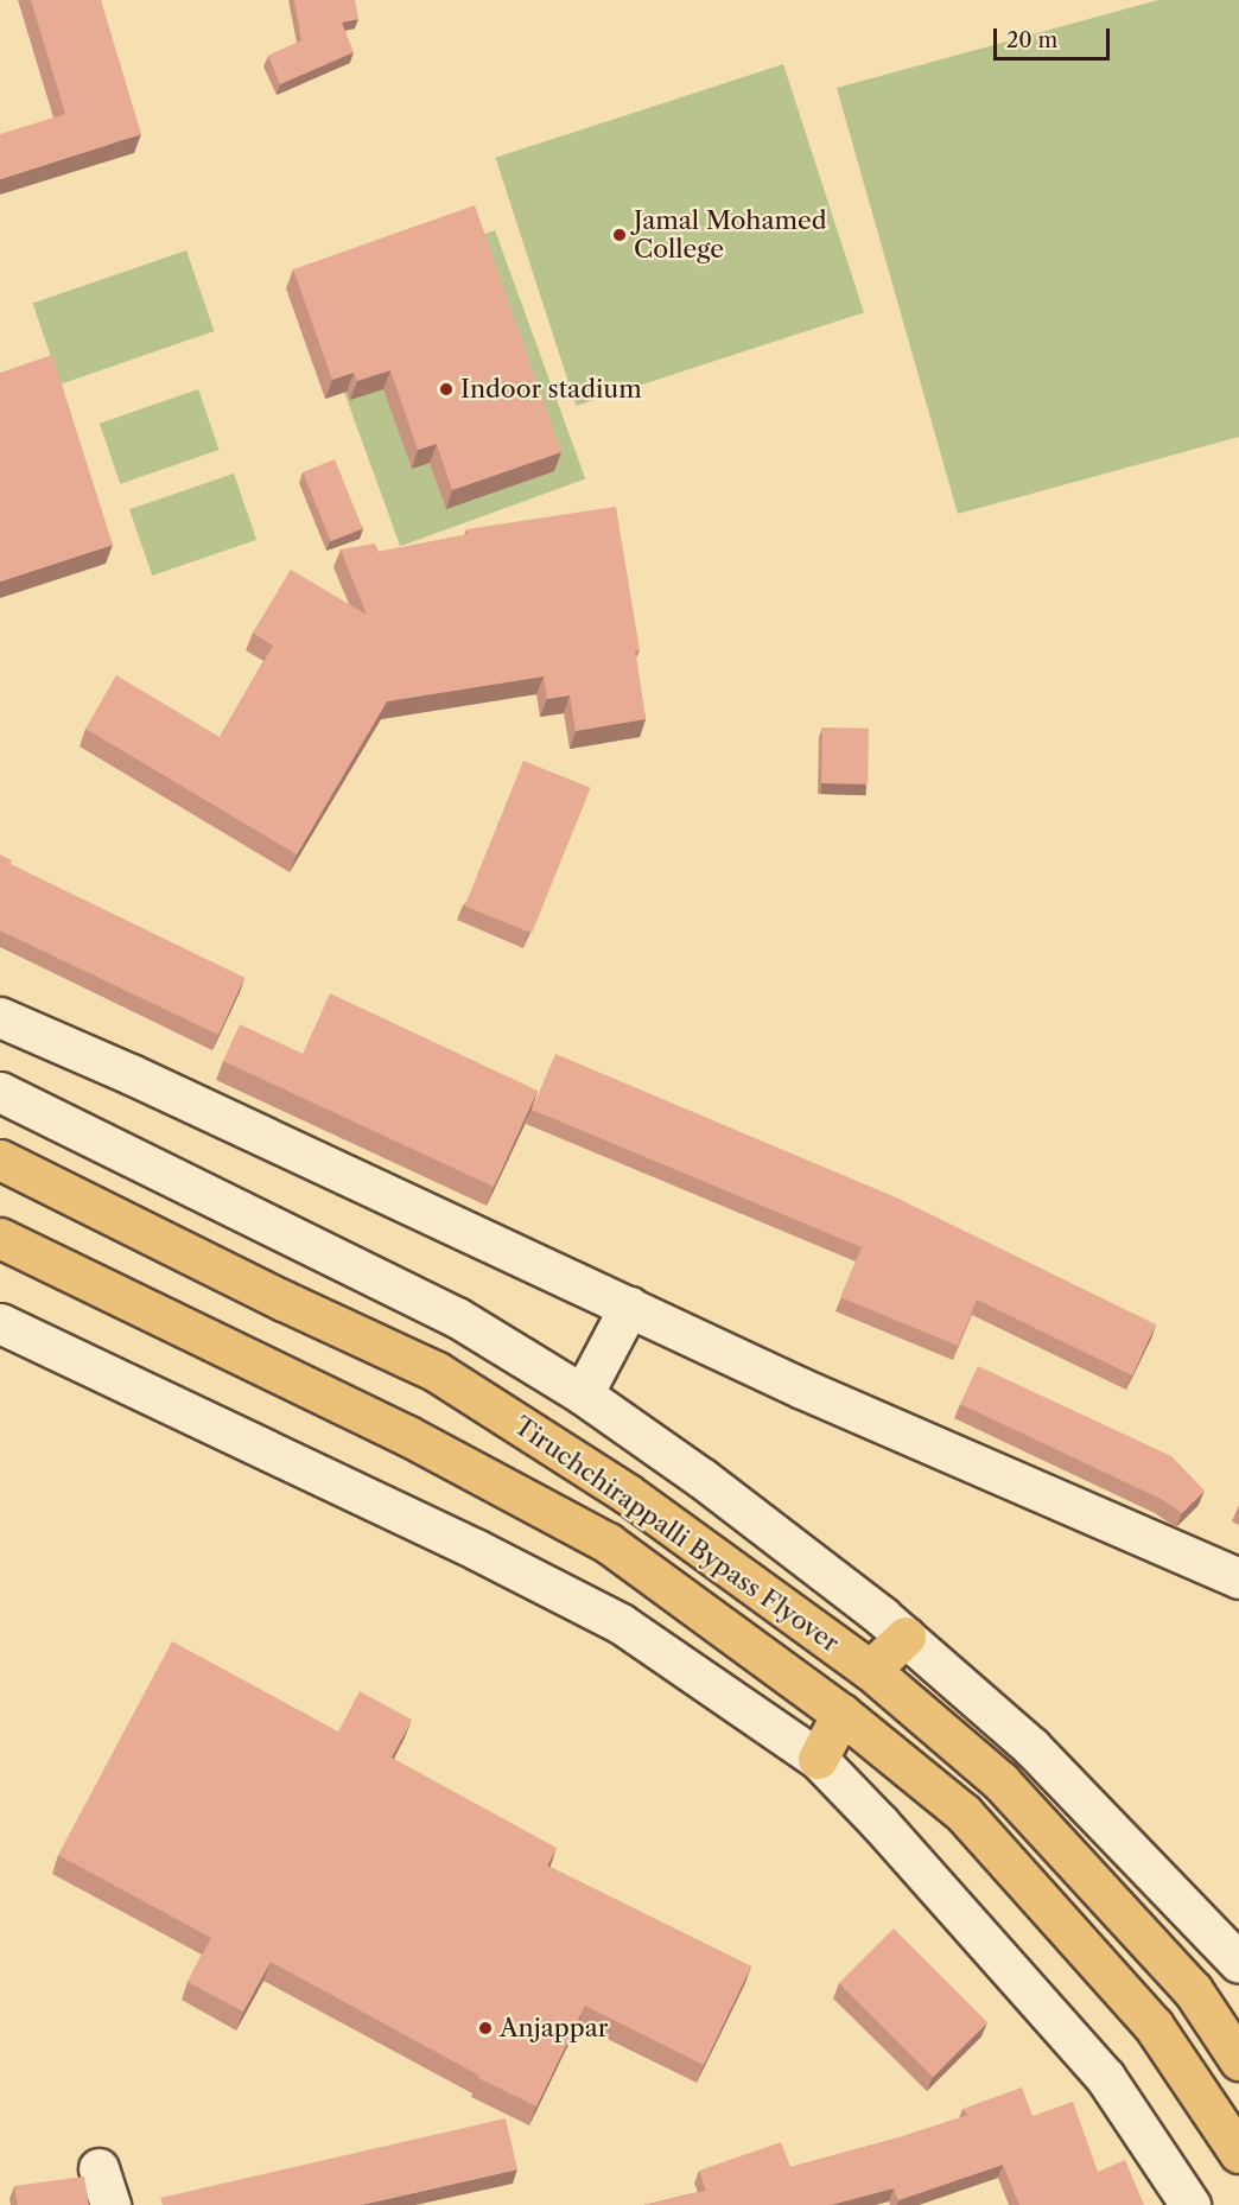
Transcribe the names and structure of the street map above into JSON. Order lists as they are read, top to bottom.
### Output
{
  "streets": {
    "highway": ["Tiruchchirappalli Bypass Flyover"]
  },
  "places": ["Jamal Mohamed College", "Indoor stadium", "Anjappar"],
  "scale_bar": "20 m"
}
